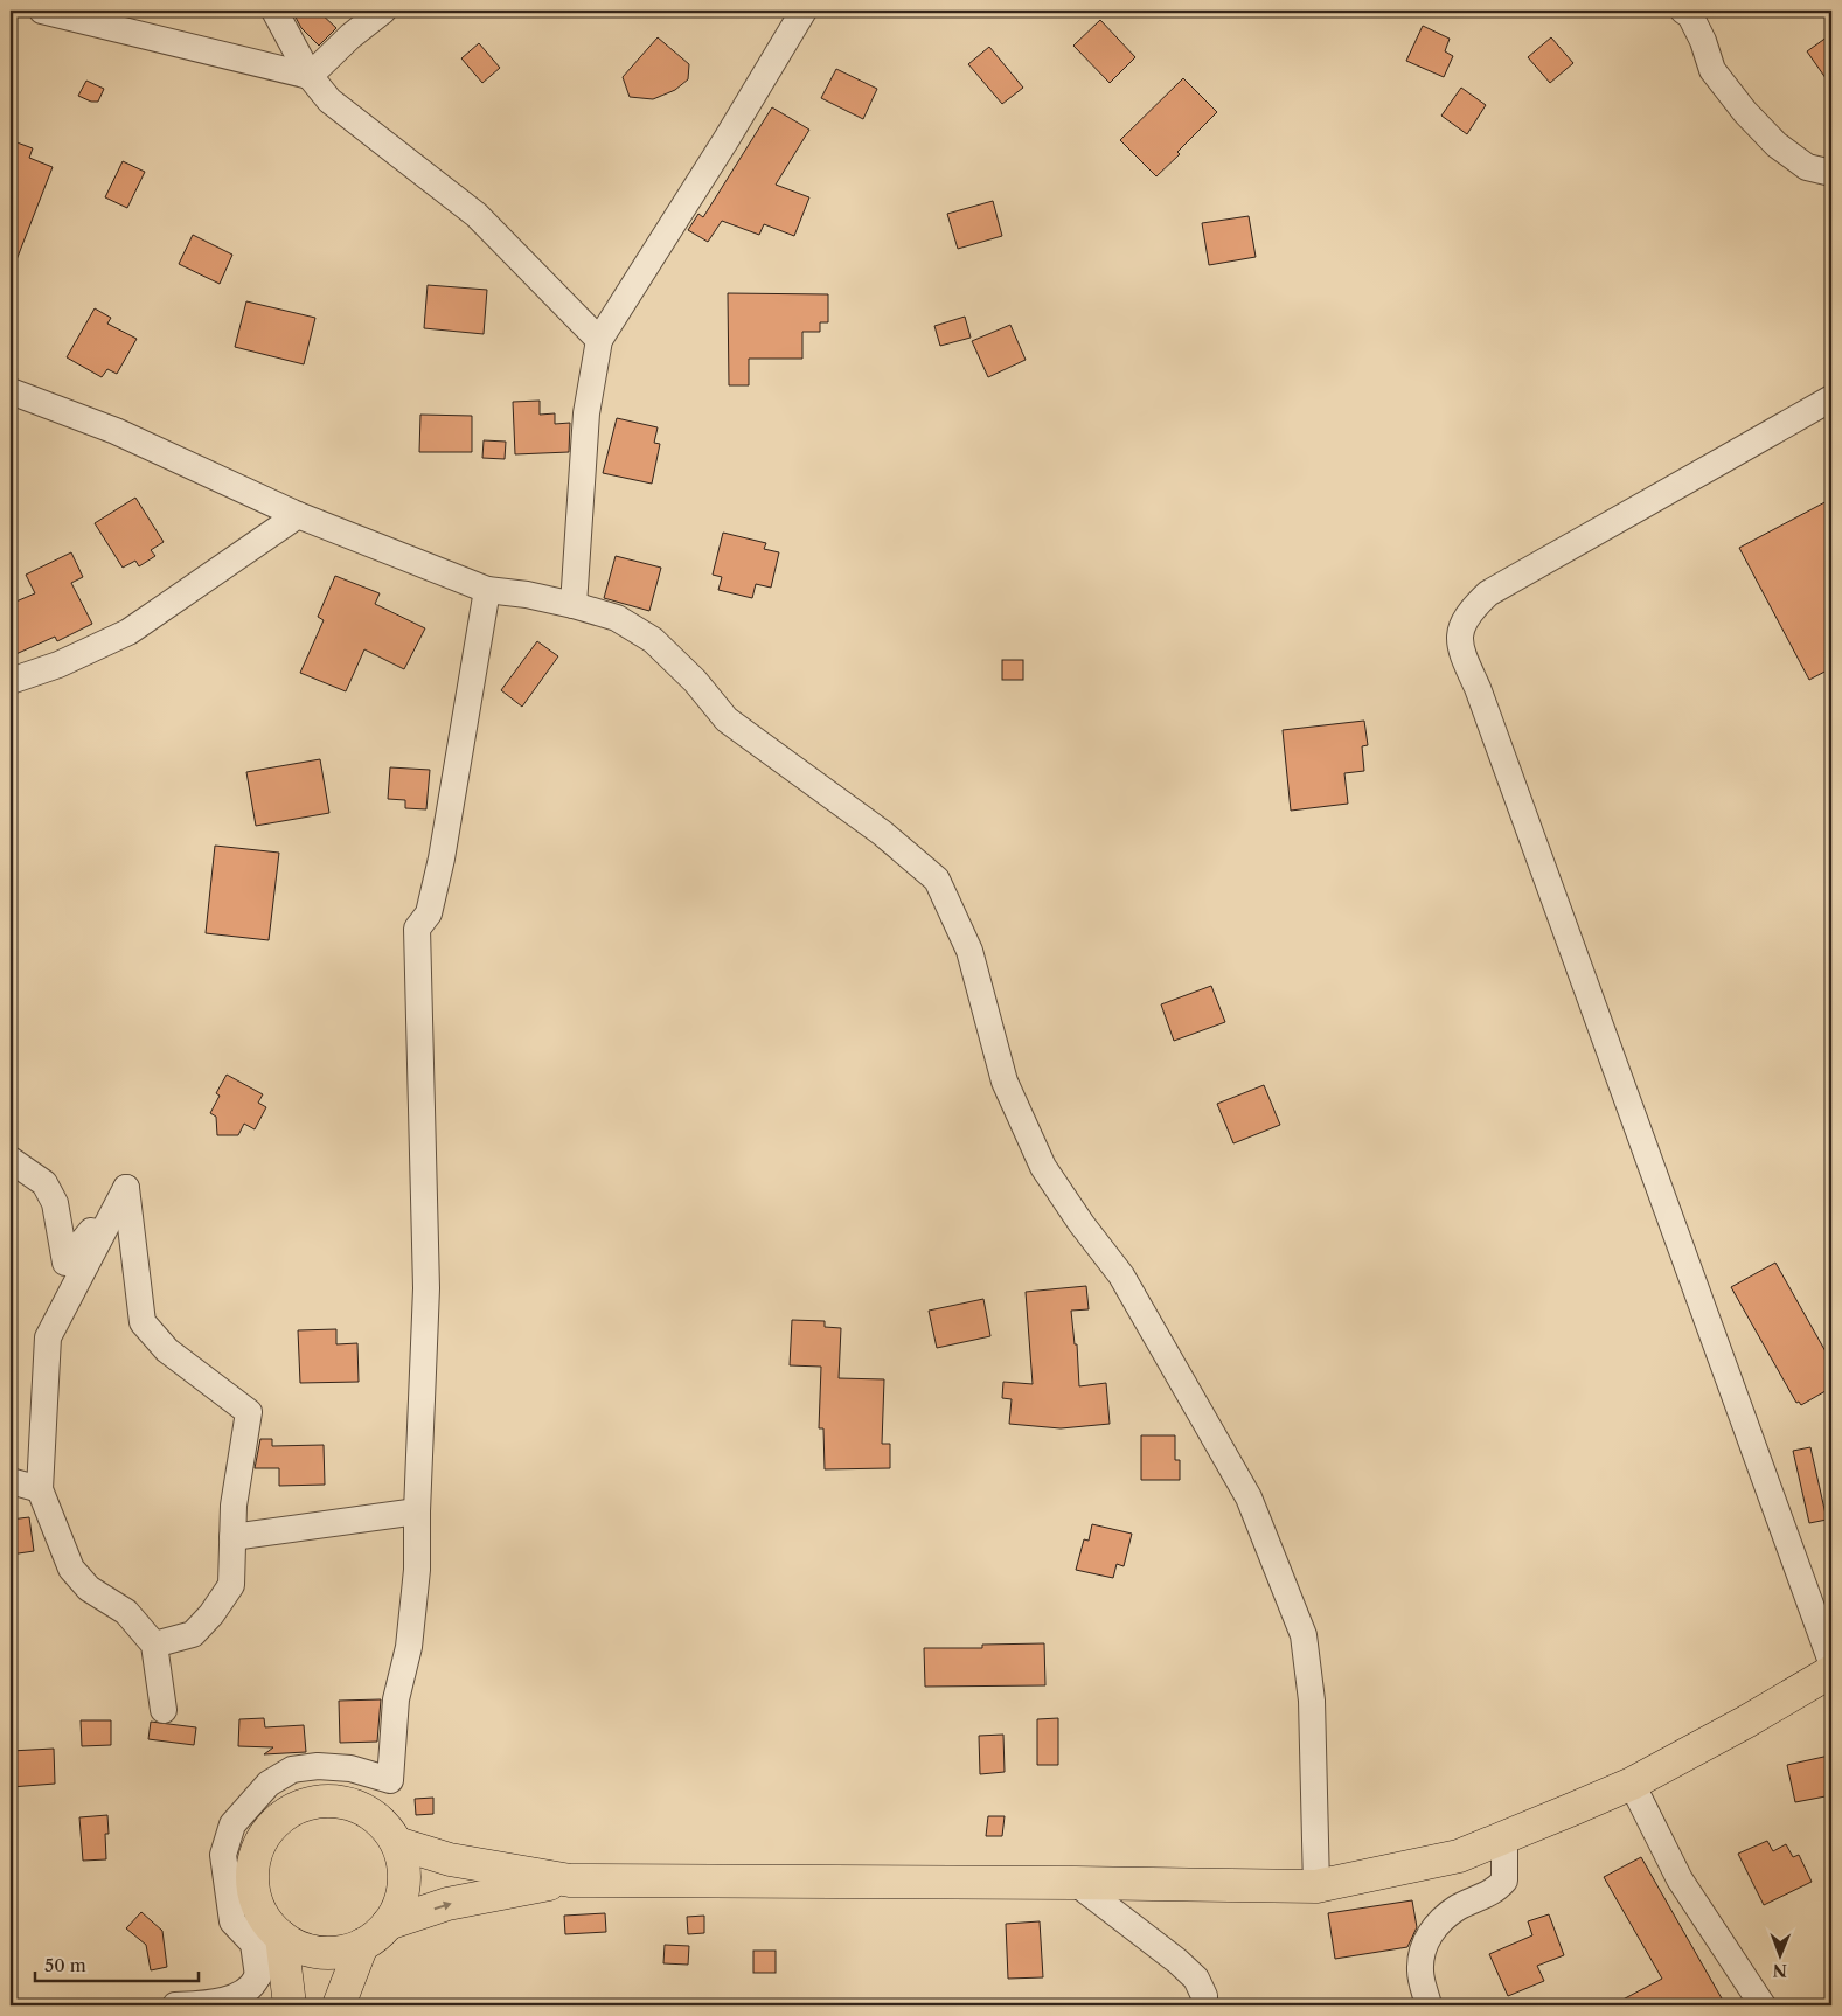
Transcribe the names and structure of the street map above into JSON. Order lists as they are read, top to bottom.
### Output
{
  "scale_bar": "50 m",
  "north": "bottom"
}
